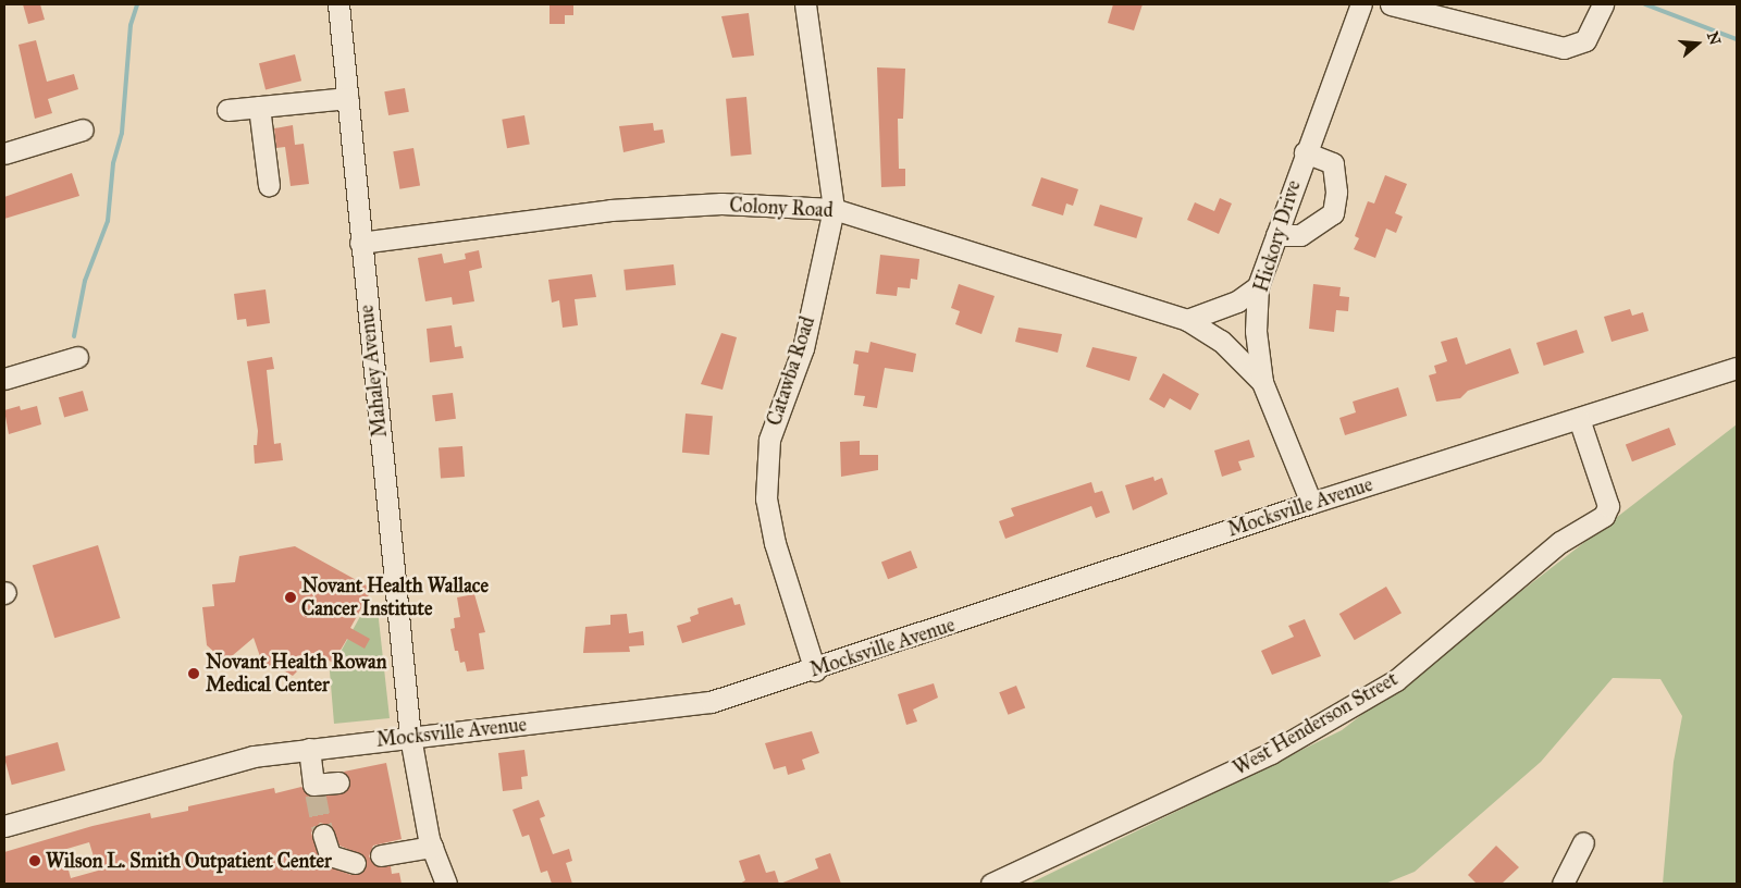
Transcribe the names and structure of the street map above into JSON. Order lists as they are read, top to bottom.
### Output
{
  "streets": {
    "street": [
      "Colony Road",
      "Hickory Drive",
      "Mahaley Avenue",
      "Catawba Road",
      "Mocksville Avenue",
      "West Henderson Street"
    ]
  },
  "crossings": [
    ["Colony Road", "Hickory Drive"],
    ["Colony Road", "Mahaley Avenue"],
    ["Colony Road", "Catawba Road"],
    ["Hickory Drive", "Mocksville Avenue"],
    ["Mahaley Avenue", "Mocksville Avenue"],
    ["Catawba Road", "Mocksville Avenue"],
    ["Mocksville Avenue", "West Henderson Street"]
  ],
  "places": ["Novant Health Wallace Cancer Institute", "Novant Health Rowan Medical Center", "Wilson L. Smith Outpatient Center"],
  "north": "right"
}
